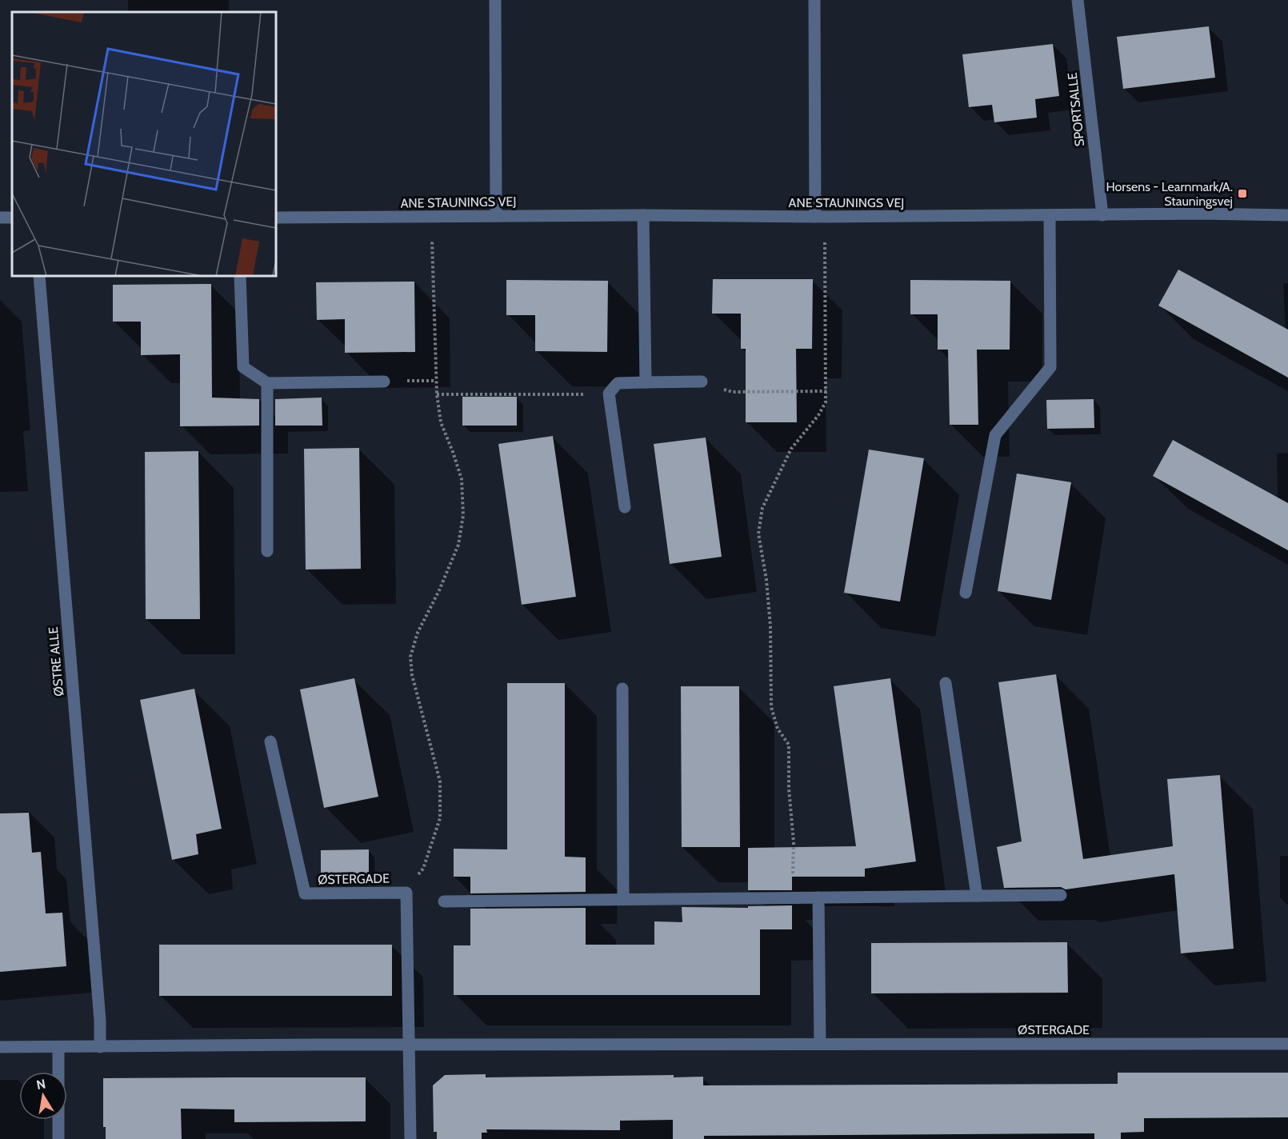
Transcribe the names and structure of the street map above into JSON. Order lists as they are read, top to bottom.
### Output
{
  "streets": {
    "street": [
      "SPORTSALLE",
      "ANE STAUNINGS VEJ",
      "ØSTRE ALLE",
      "ØSTERGADE"
    ]
  },
  "crossings": [
    ["SPORTSALLE", "ANE STAUNINGS VEJ"],
    ["ØSTRE ALLE", "ØSTERGADE"]
  ],
  "places": {
    "transit": ["Horsens - Learnmark/A. Stauningsvej"]
  },
  "north": "top"
}
